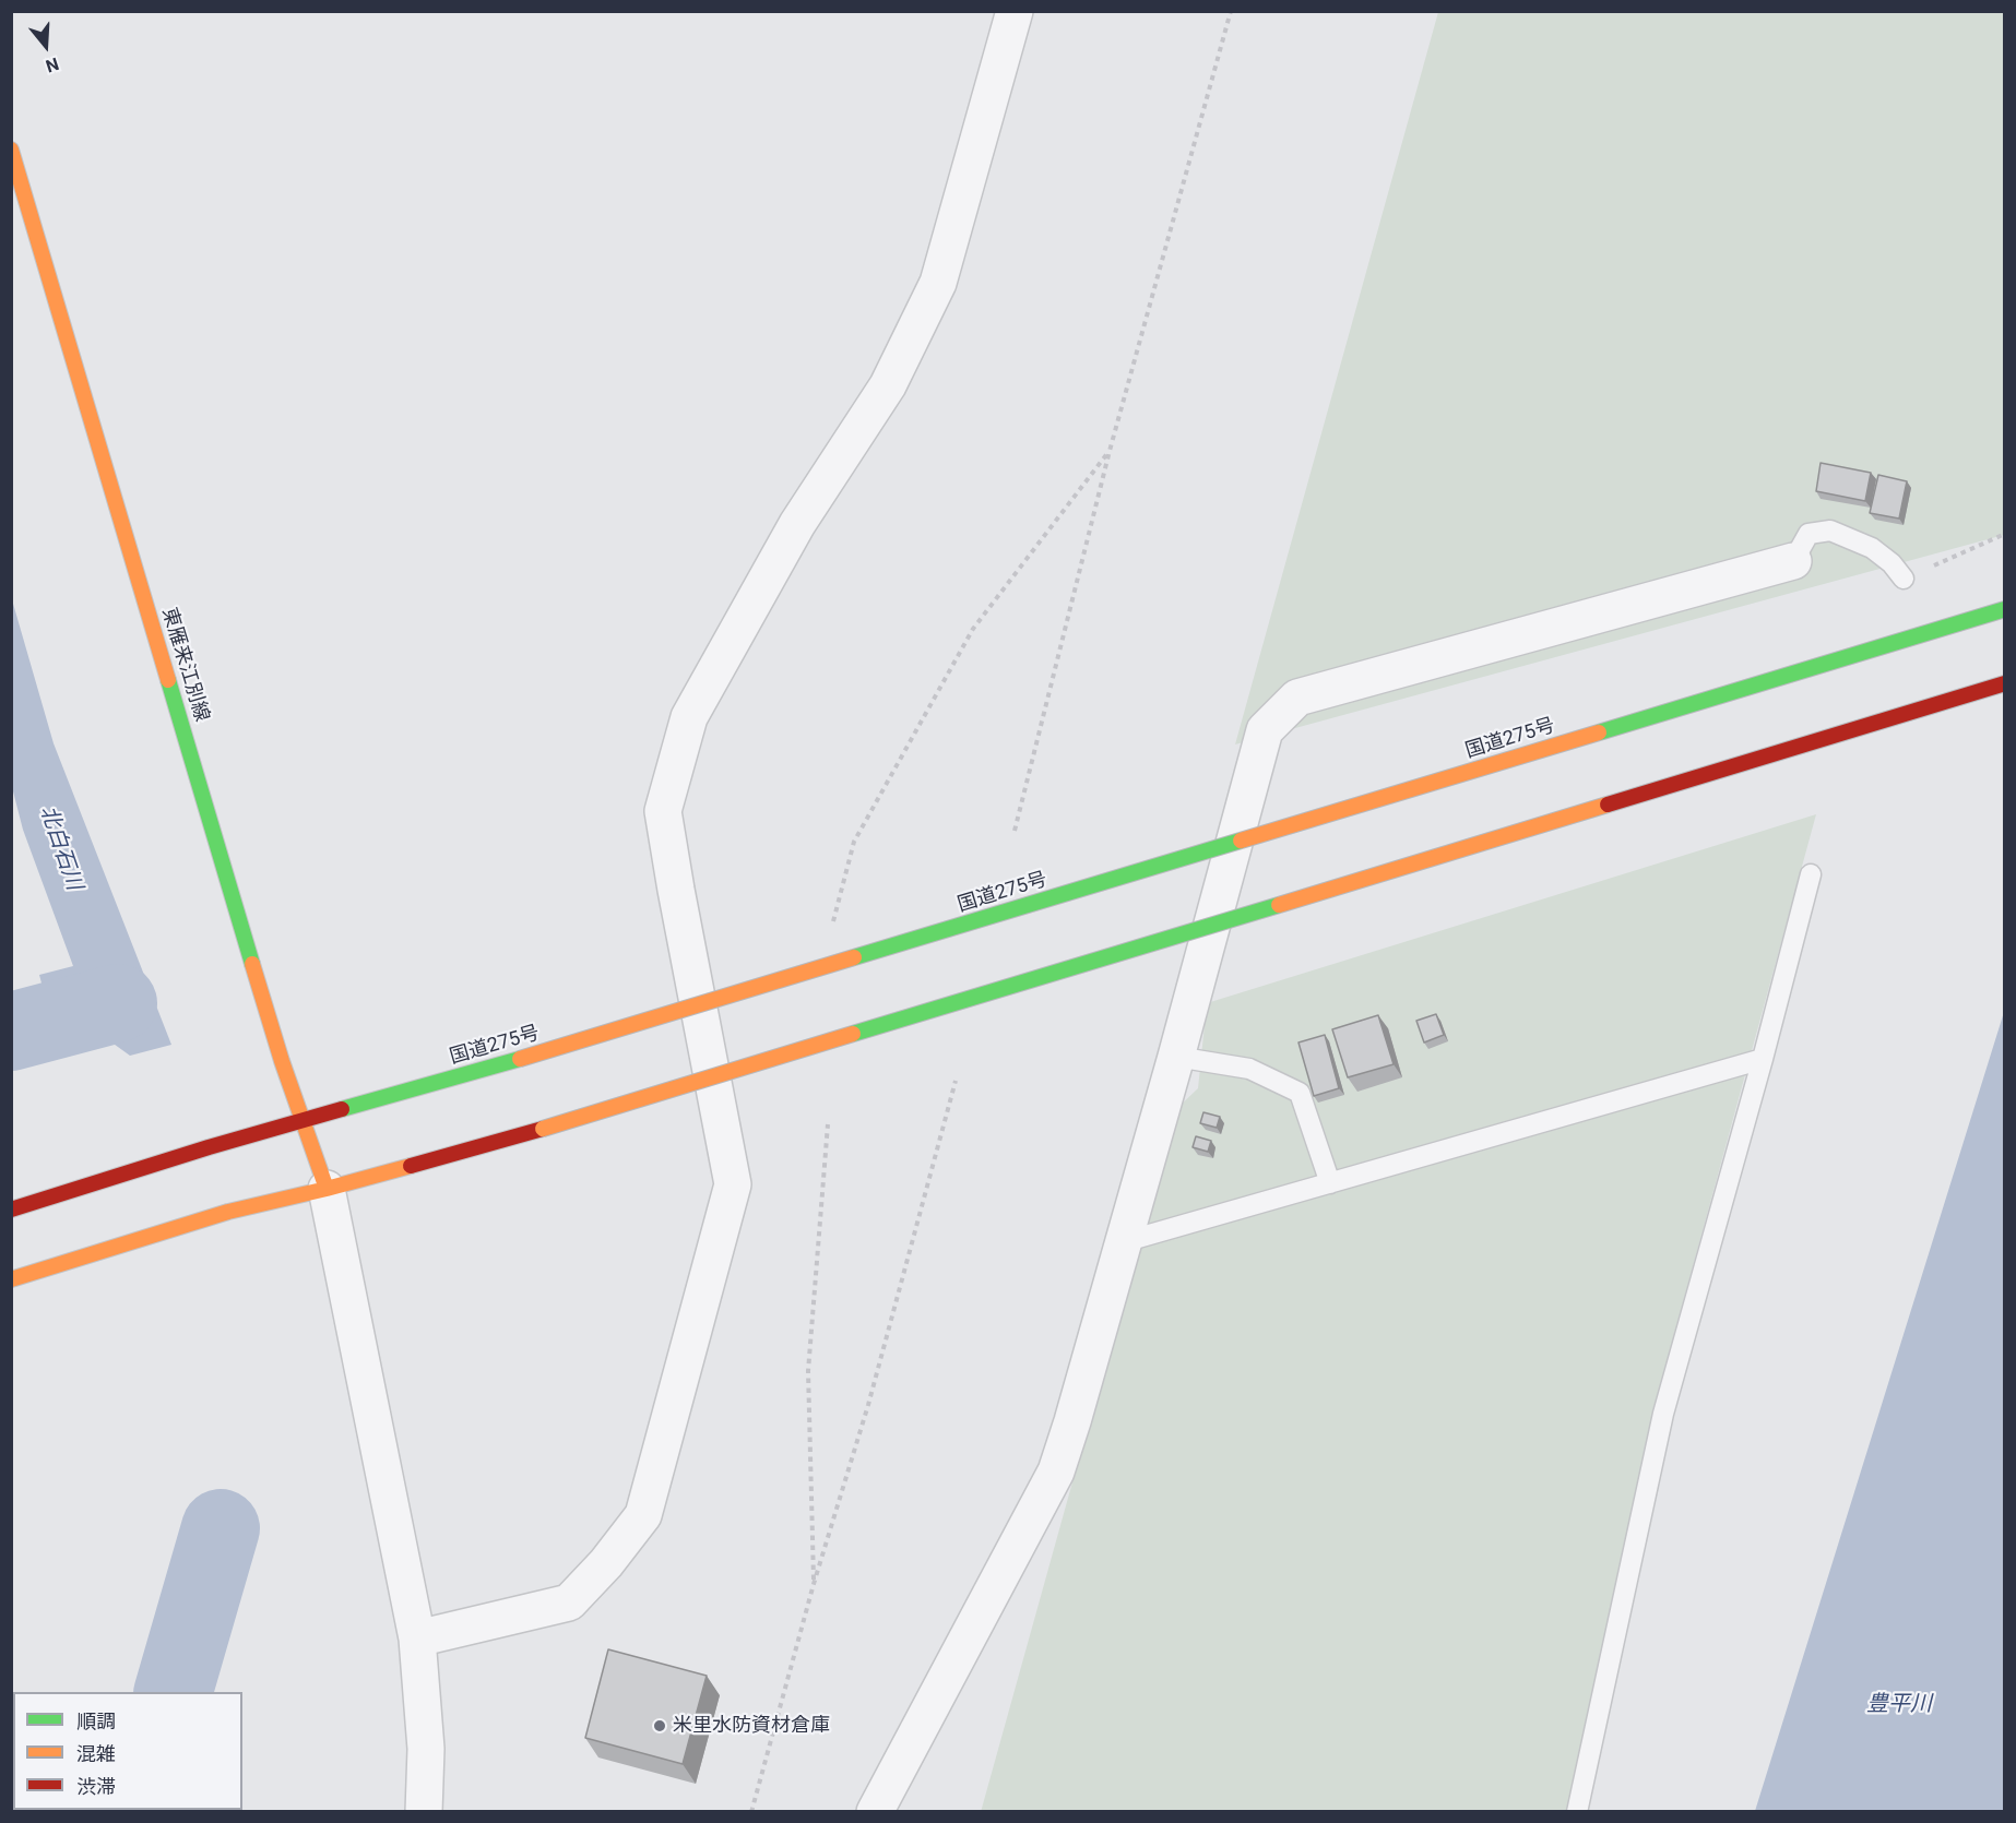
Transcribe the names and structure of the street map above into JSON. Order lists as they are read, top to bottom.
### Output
{
  "streets": {
    "main road": ["東雁来江別線", "国道275号"]
  },
  "crossings": [
    ["東雁来江別線", "国道275号"]
  ],
  "water": ["北白石川", "豊平川"],
  "places": ["米里水防資材倉庫"],
  "legend": ["順調", "混雑", "渋滞"],
  "north": "bottom"
}
